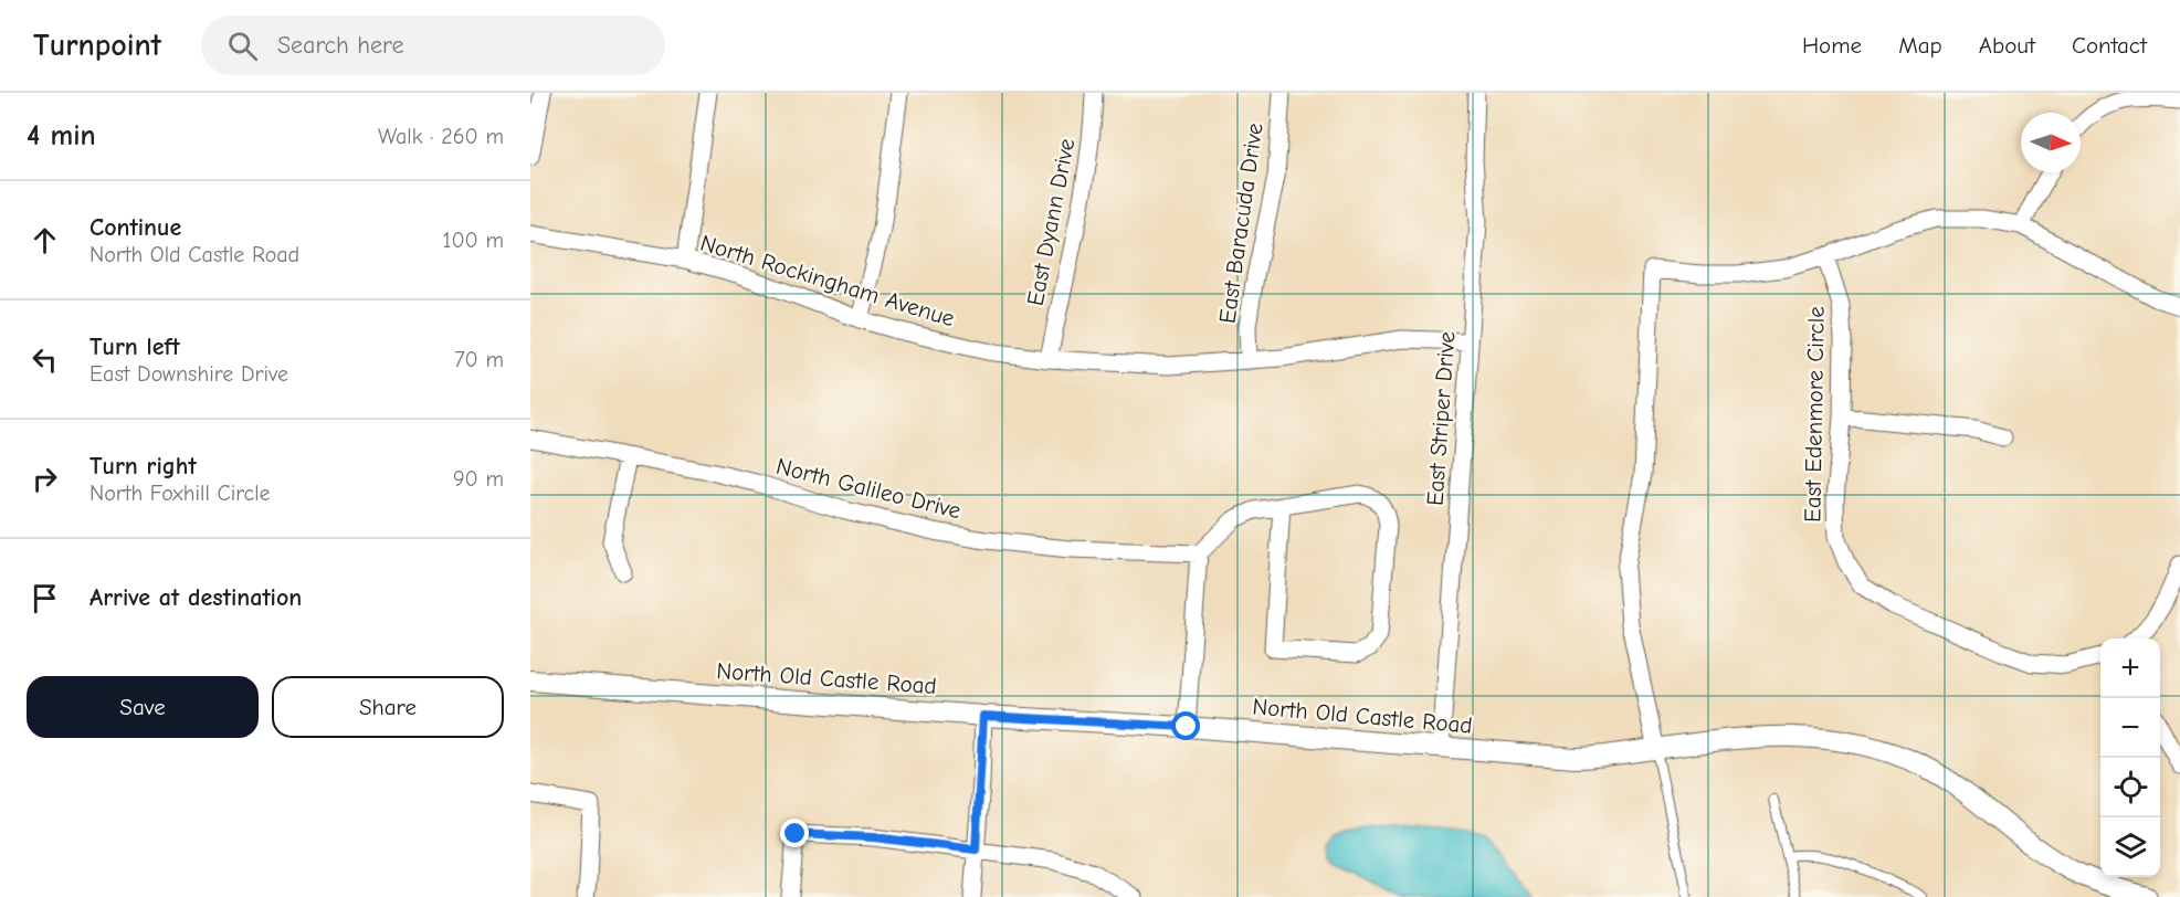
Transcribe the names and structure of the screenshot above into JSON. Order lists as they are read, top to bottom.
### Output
{
  "streets": {
    "street": [
      "East Dyann Drive",
      "East Baracuda Drive",
      "North Rockingham Avenue",
      "East Edenmore Circle",
      "East Striper Drive",
      "North Galileo Drive",
      "North Old Castle Road"
    ]
  },
  "crossings": [
    ["East Dyann Drive", "North Rockingham Avenue"],
    ["East Baracuda Drive", "North Rockingham Avenue"],
    ["North Rockingham Avenue", "East Striper Drive"],
    ["East Striper Drive", "North Old Castle Road"]
  ],
  "north": "right",
  "page": {
    "header": "Turnpoint",
    "search": "Search here",
    "nav": [
      "Home",
      "Map",
      "About",
      "Contact"
    ],
    "heading": ["4 min", "Walk · 260 m"],
    "list": [
      ["Continue", "North Old Castle Road", "100 m"],
      ["Turn left", "East Downshire Drive", "70 m"],
      ["Turn right", "North Foxhill Circle", "90 m"],
      "Arrive at destination"
    ],
    "map_buttons": ["+", "−"],
    "buttons": ["Save", "Share"]
  }
}
